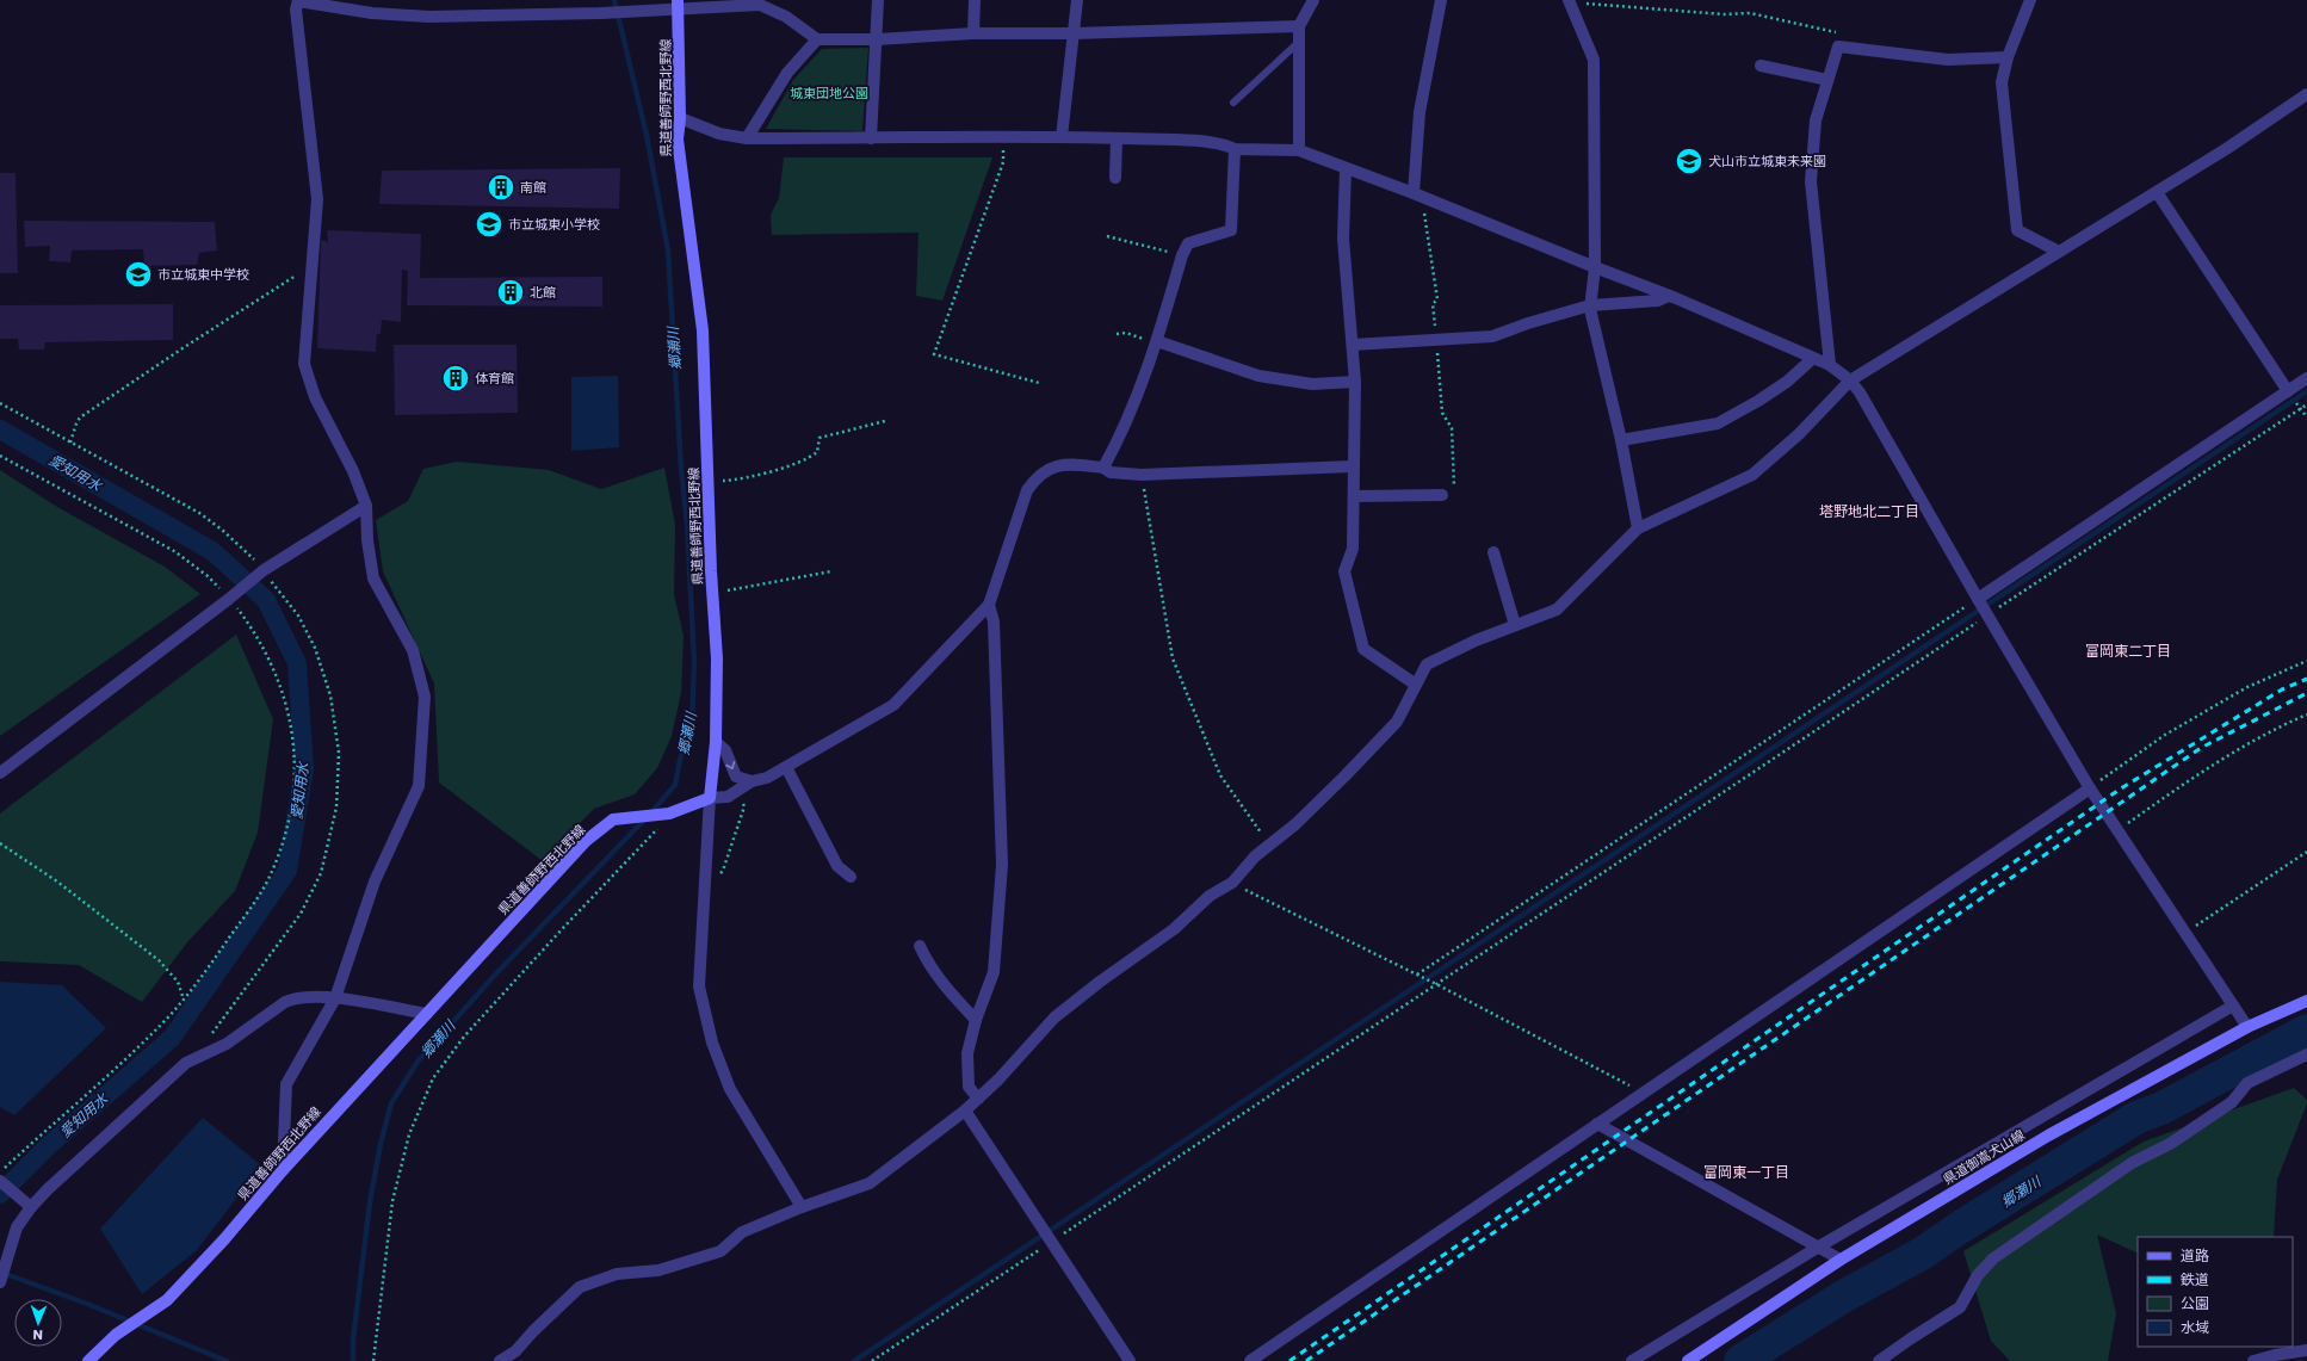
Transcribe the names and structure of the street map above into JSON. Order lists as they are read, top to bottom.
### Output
{
  "streets": {
    "main road": ["県道善師野西北野線", "県道御嵩犬山線"]
  },
  "districts": ["塔野地北二丁目", "富岡東二丁目", "富岡東一丁目"],
  "water": ["郷瀬川", "愛知用水"],
  "parks": ["城東団地公園"],
  "places": {
    "school or university": ["犬山市立城東未来園", "市立城東小学校", "市立城東中学校"],
    "building": ["南館", "北館", "体育館"]
  },
  "legend": [
    "道路",
    "鉄道",
    "公園",
    "水域"
  ],
  "north": "bottom"
}
